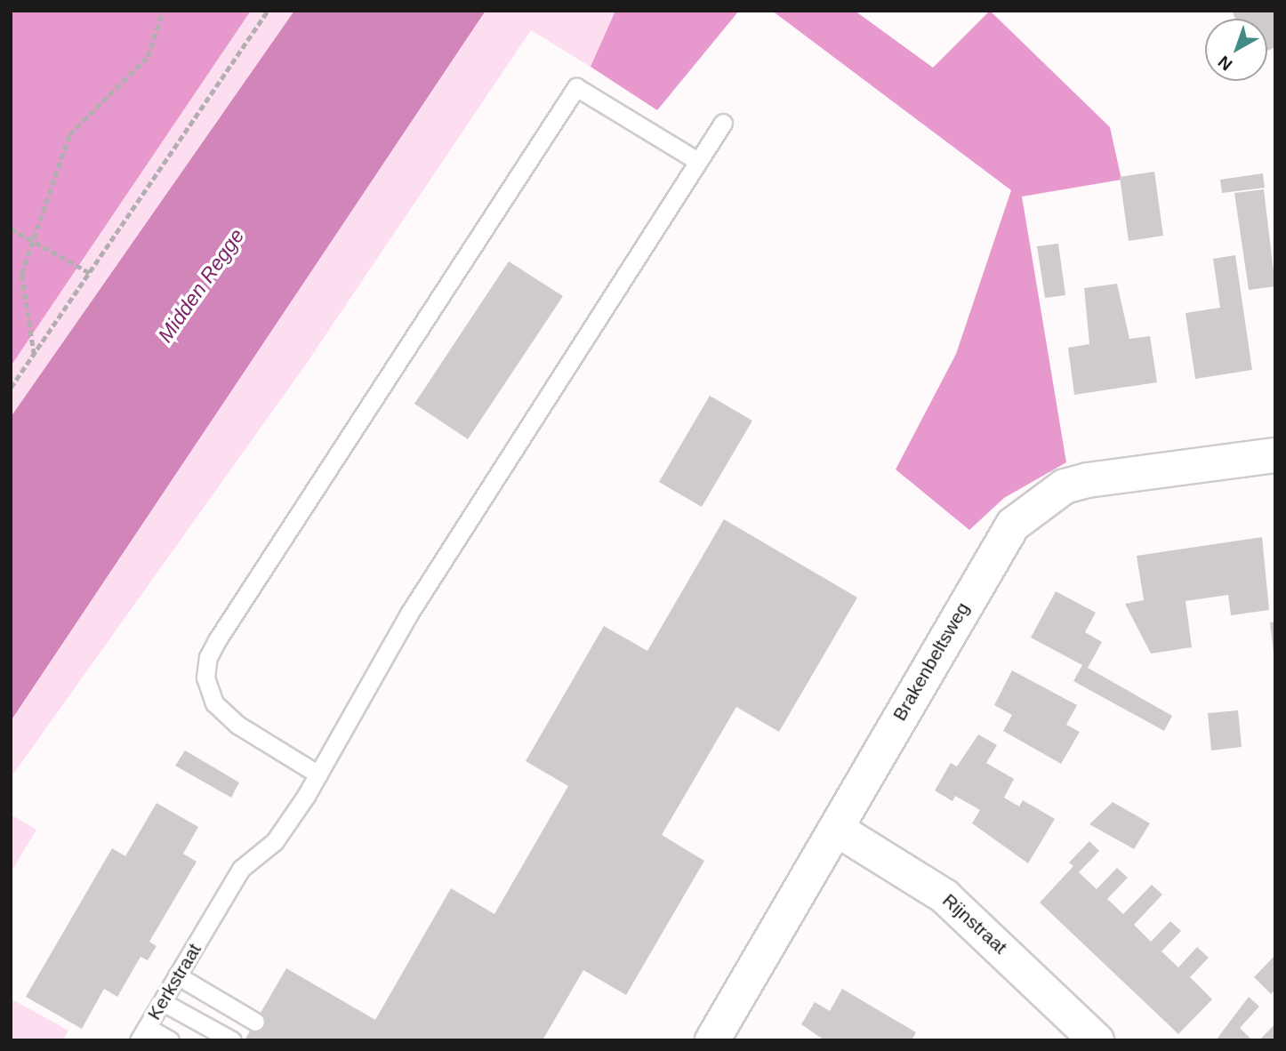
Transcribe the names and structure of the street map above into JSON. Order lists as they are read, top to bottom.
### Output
{
  "streets": {
    "street": ["Brakenbeltsweg", "Rijnstraat"],
    "lane": ["Kerkstraat"]
  },
  "crossings": [
    ["Brakenbeltsweg", "Rijnstraat"]
  ],
  "water": ["Midden Regge"],
  "north": "bottom left"
}
